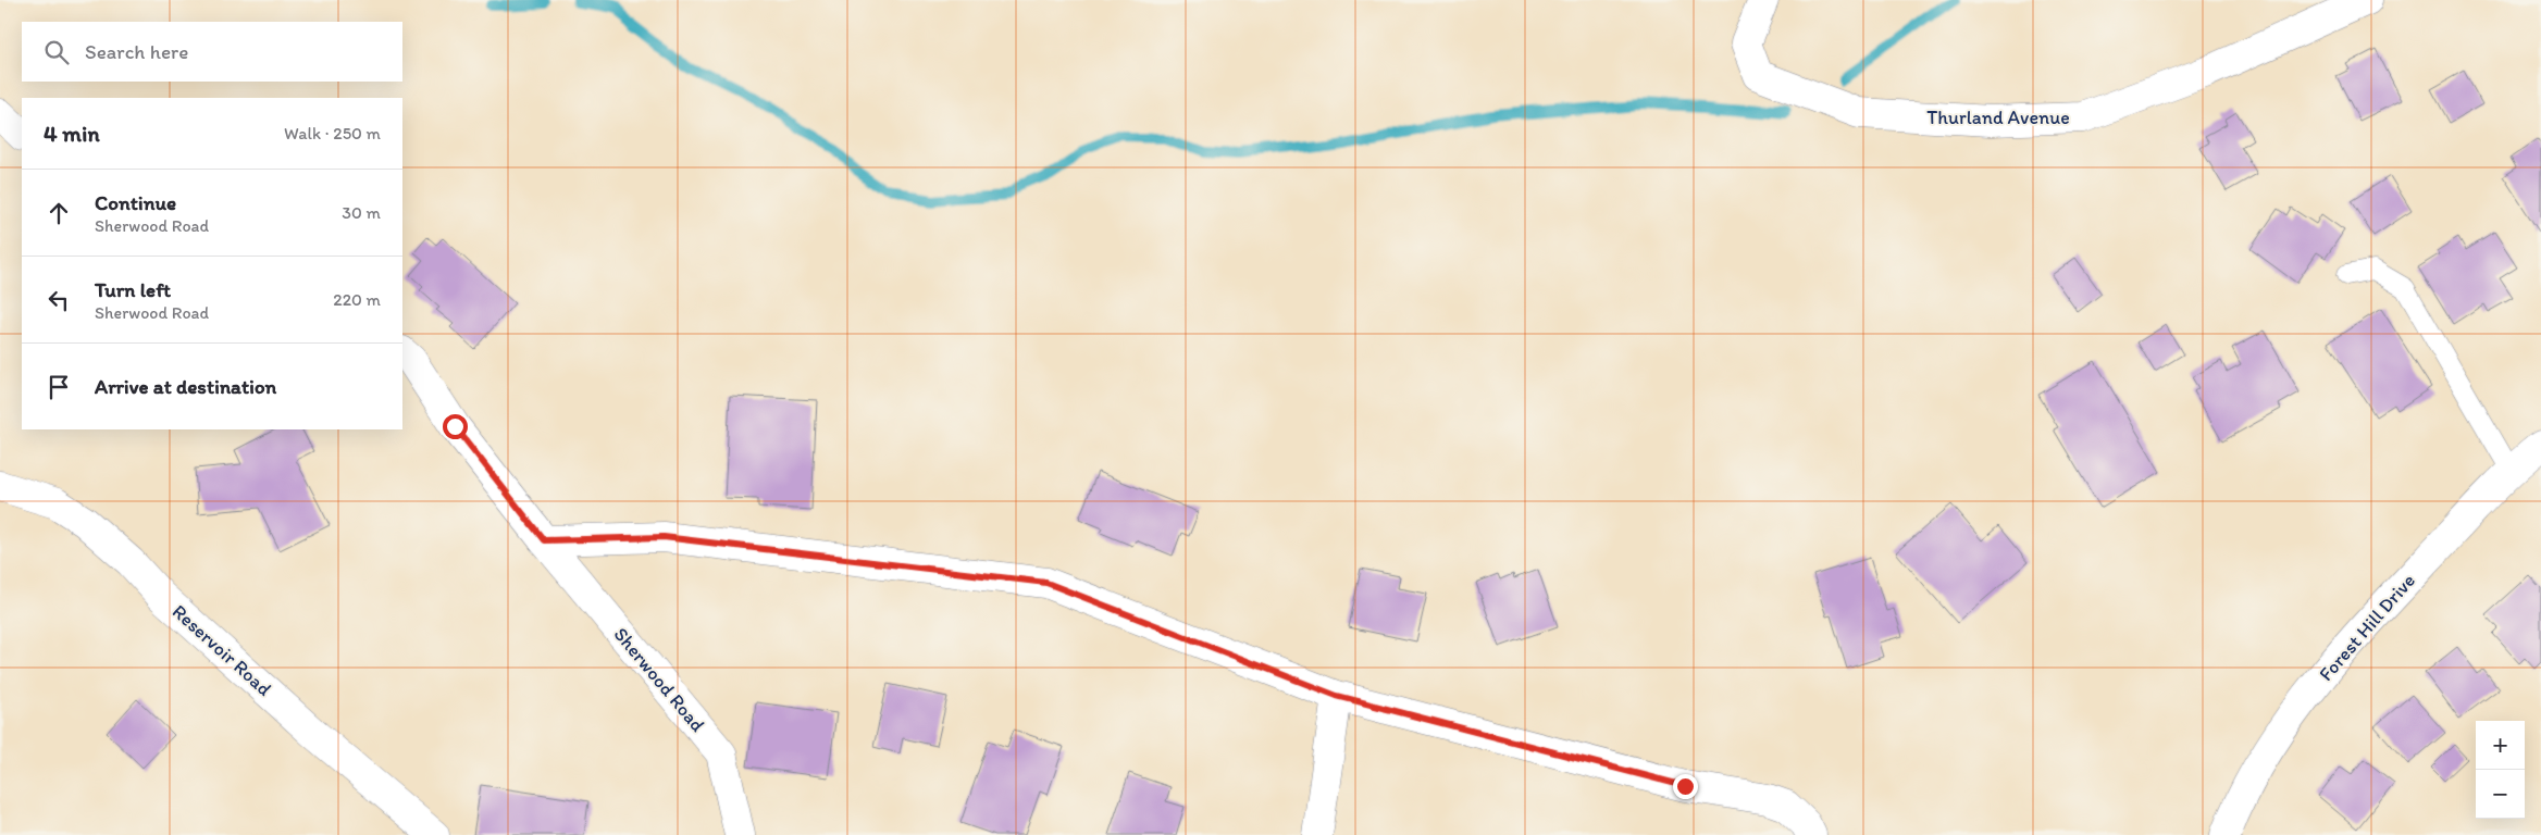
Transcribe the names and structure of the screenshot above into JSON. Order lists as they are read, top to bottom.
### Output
{
  "streets": {
    "street": [
      "Thurland Avenue",
      "Forest Hill Drive",
      "Reservoir Road",
      "Sherwood Road"
    ]
  },
  "page": {
    "search": "Search here",
    "heading": ["4 min", "Walk · 250 m"],
    "list": [
      ["Continue", "Sherwood Road", "30 m"],
      ["Turn left", "Sherwood Road", "220 m"],
      "Arrive at destination"
    ],
    "map_buttons": ["+", "−"]
  }
}
